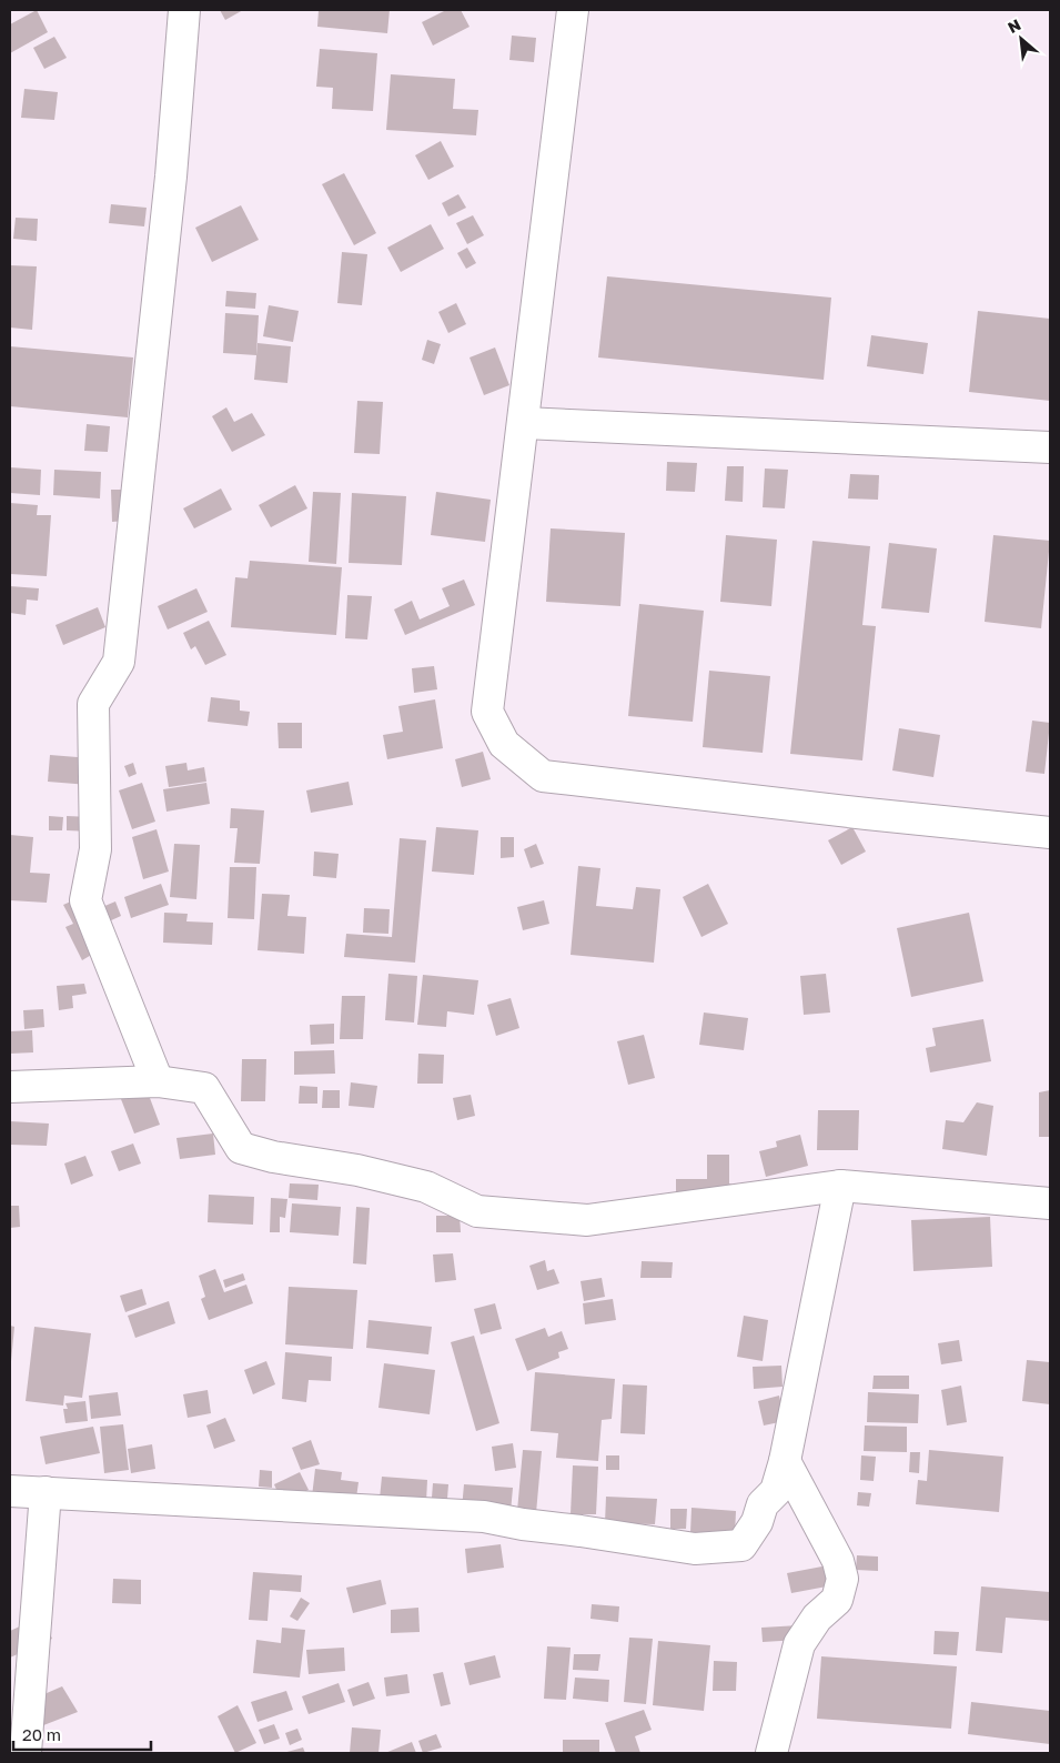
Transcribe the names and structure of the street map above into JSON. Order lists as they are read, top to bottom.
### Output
{
  "scale_bar": "20 m",
  "north": "top left"
}
